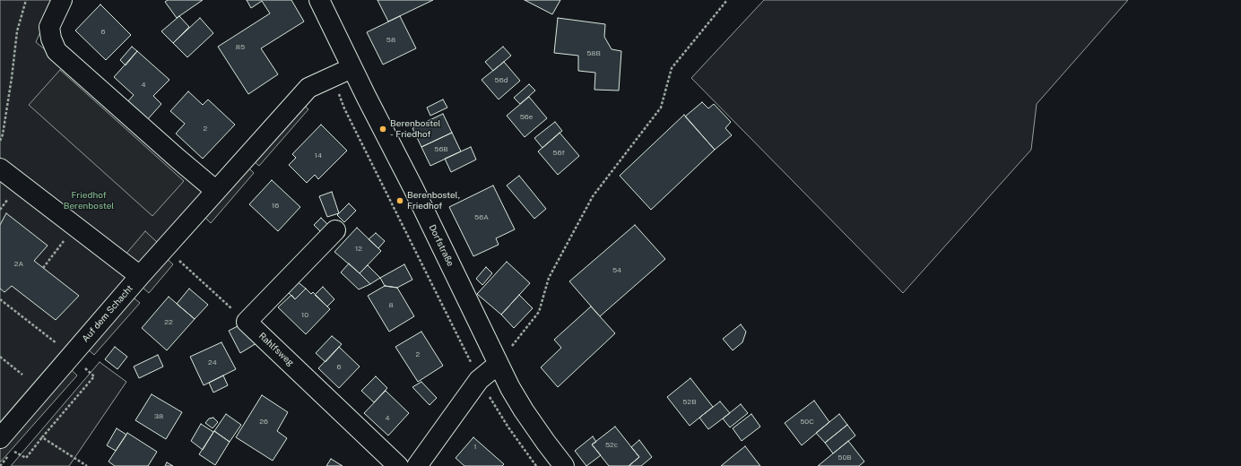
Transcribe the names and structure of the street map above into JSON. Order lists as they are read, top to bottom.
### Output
{
  "streets": {
    "street": ["Dorfstraße", "Auf dem Schacht", "Rahlfsweg"]
  },
  "crossings": [
    ["Dorfstraße", "Auf dem Schacht"]
  ],
  "parks": ["Friedhof Berenbostel"],
  "places": ["Berenbostel - Friedhof", "Berenbostel, Friedhof"],
  "house_numbers": [
    "6",
    "58",
    "85",
    "58B",
    "56d",
    "4",
    "56e",
    "2",
    "56B",
    "56f",
    "14",
    "16",
    "56A",
    "12",
    "2A",
    "54",
    "8",
    "10",
    "22",
    "2",
    "24",
    "6",
    "52B",
    "38",
    "4",
    "26",
    "50C",
    "52c",
    "1",
    "50B"
  ]
}
